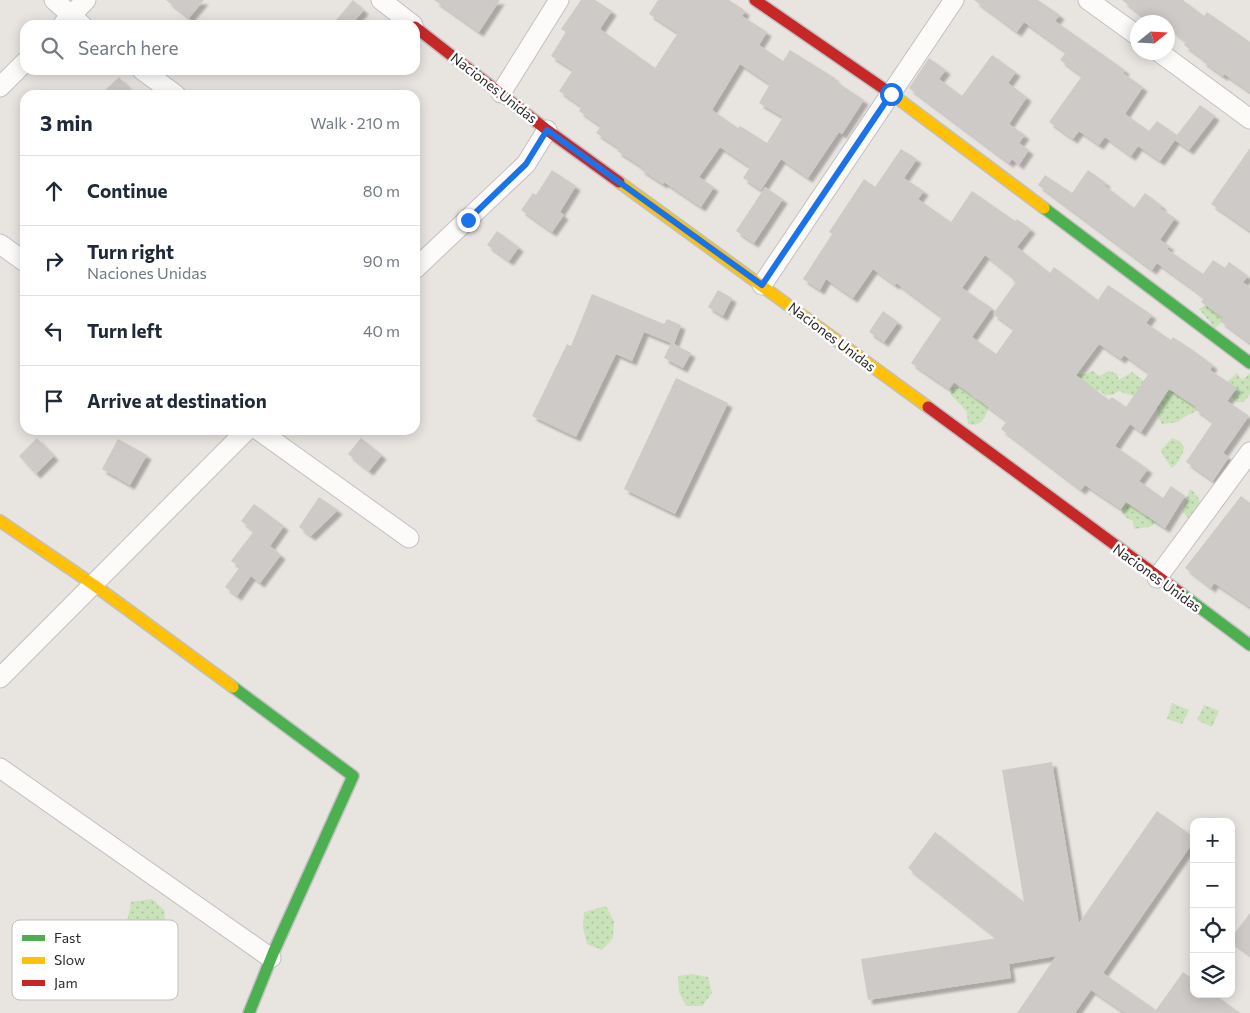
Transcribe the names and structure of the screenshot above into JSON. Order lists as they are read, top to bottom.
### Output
{
  "streets": {
    "street": ["Naciones Unidas"]
  },
  "legend": ["Fast", "Slow", "Jam"],
  "north": "right",
  "page": {
    "search": "Search here",
    "heading": ["3 min", "Walk · 210 m"],
    "list": [
      ["Continue", "80 m"],
      ["Turn right", "Naciones Unidas", "90 m"],
      ["Turn left", "40 m"],
      "Arrive at destination"
    ],
    "map_buttons": ["+", "−"]
  }
}
